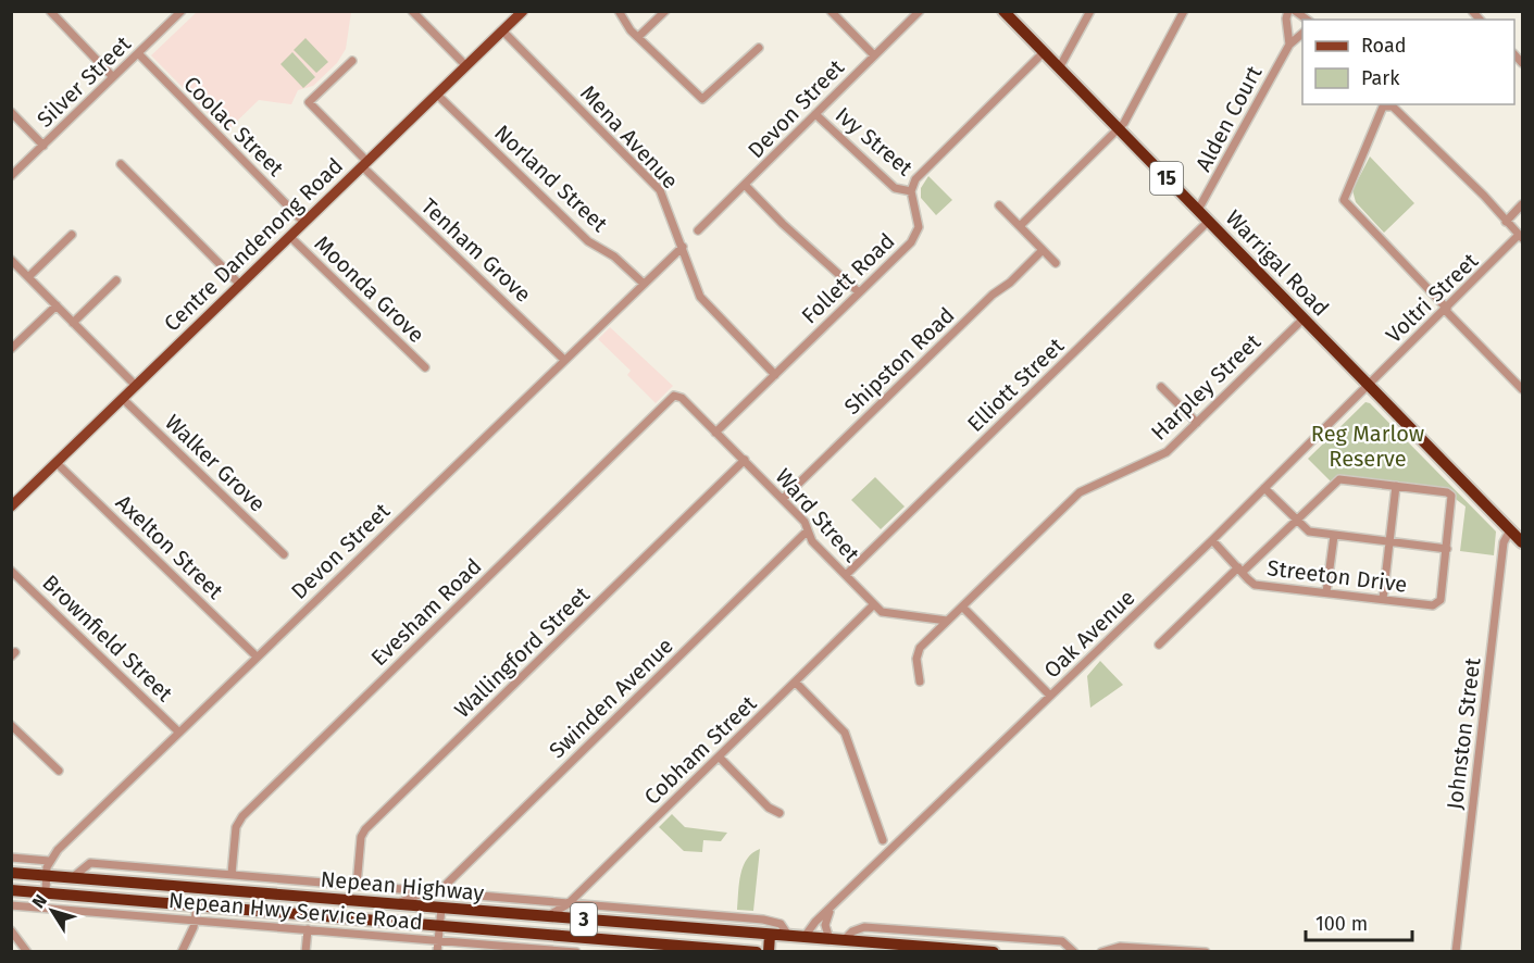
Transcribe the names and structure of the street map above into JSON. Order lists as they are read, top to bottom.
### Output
{
  "streets": {
    "highway": [
      "15",
      "Warrigal Road",
      "Nepean Highway",
      "3"
    ],
    "main road": ["Centre Dandenong Road"],
    "street": [
      "Silver Street",
      "Devon Street",
      "Alden Court",
      "Coolac Street",
      "Mena Avenue",
      "Ivy Street",
      "Norland Street",
      "Tenham Grove",
      "Follett Road",
      "Moonda Grove",
      "Voltri Street",
      "Shipston Road",
      "Elliott Street",
      "Harpley Street",
      "Walker Grove",
      "Ward Street",
      "Axelton Street",
      "Streeton Drive",
      "Evesham Road",
      "Oak Avenue",
      "Brownfield Street",
      "Wallingford Street",
      "Swinden Avenue",
      "Johnston Street",
      "Cobham Street",
      "Nepean Hwy Service Road"
    ]
  },
  "crossings": [
    ["Silver Street", "Coolac Street"],
    ["Devon Street", "Mena Avenue"],
    ["Devon Street", "Ivy Street"],
    ["Devon Street", "Norland Street"],
    ["Devon Street", "Tenham Grove"],
    ["Devon Street", "Axelton Street"],
    ["Devon Street", "Brownfield Street"],
    ["Alden Court", "Warrigal Road"],
    ["Coolac Street", "Centre Dandenong Road"],
    ["Mena Avenue", "Centre Dandenong Road"],
    ["Mena Avenue", "Follett Road"],
    ["Ivy Street", "Follett Road"],
    ["Norland Street", "Centre Dandenong Road"],
    ["Centre Dandenong Road", "Tenham Grove"],
    ["Centre Dandenong Road", "Moonda Grove"],
    ["Centre Dandenong Road", "Walker Grove"],
    ["Centre Dandenong Road", "Axelton Street"],
    ["Warrigal Road", "Voltri Street"],
    ["Warrigal Road", "Elliott Street"],
    ["Warrigal Road", "Harpley Street"],
    ["Warrigal Road", "Oak Avenue"],
    ["Warrigal Road", "Johnston Street"],
    ["Follett Road", "Ward Street"],
    ["Voltri Street", "Oak Avenue"],
    ["Shipston Road", "Ward Street"],
    ["Elliott Street", "Ward Street"],
    ["Harpley Street", "Ward Street"],
    ["Ward Street", "Evesham Road"],
    ["Ward Street", "Wallingford Street"],
    ["Ward Street", "Swinden Avenue"],
    ["Ward Street", "Cobham Street"],
    ["Streeton Drive", "Oak Avenue"],
    ["Evesham Road", "Nepean Hwy Service Road"],
    ["Oak Avenue", "Nepean Highway"],
    ["Wallingford Street", "Nepean Hwy Service Road"],
    ["Swinden Avenue", "Nepean Hwy Service Road"],
    ["Cobham Street", "Nepean Highway"],
    ["Cobham Street", "Nepean Hwy Service Road"],
    ["Nepean Highway", "Nepean Hwy Service Road"]
  ],
  "parks": ["Reg Marlow Reserve"],
  "legend": ["Road", "Park"],
  "scale_bar": "100 m",
  "north": "top left"
}
